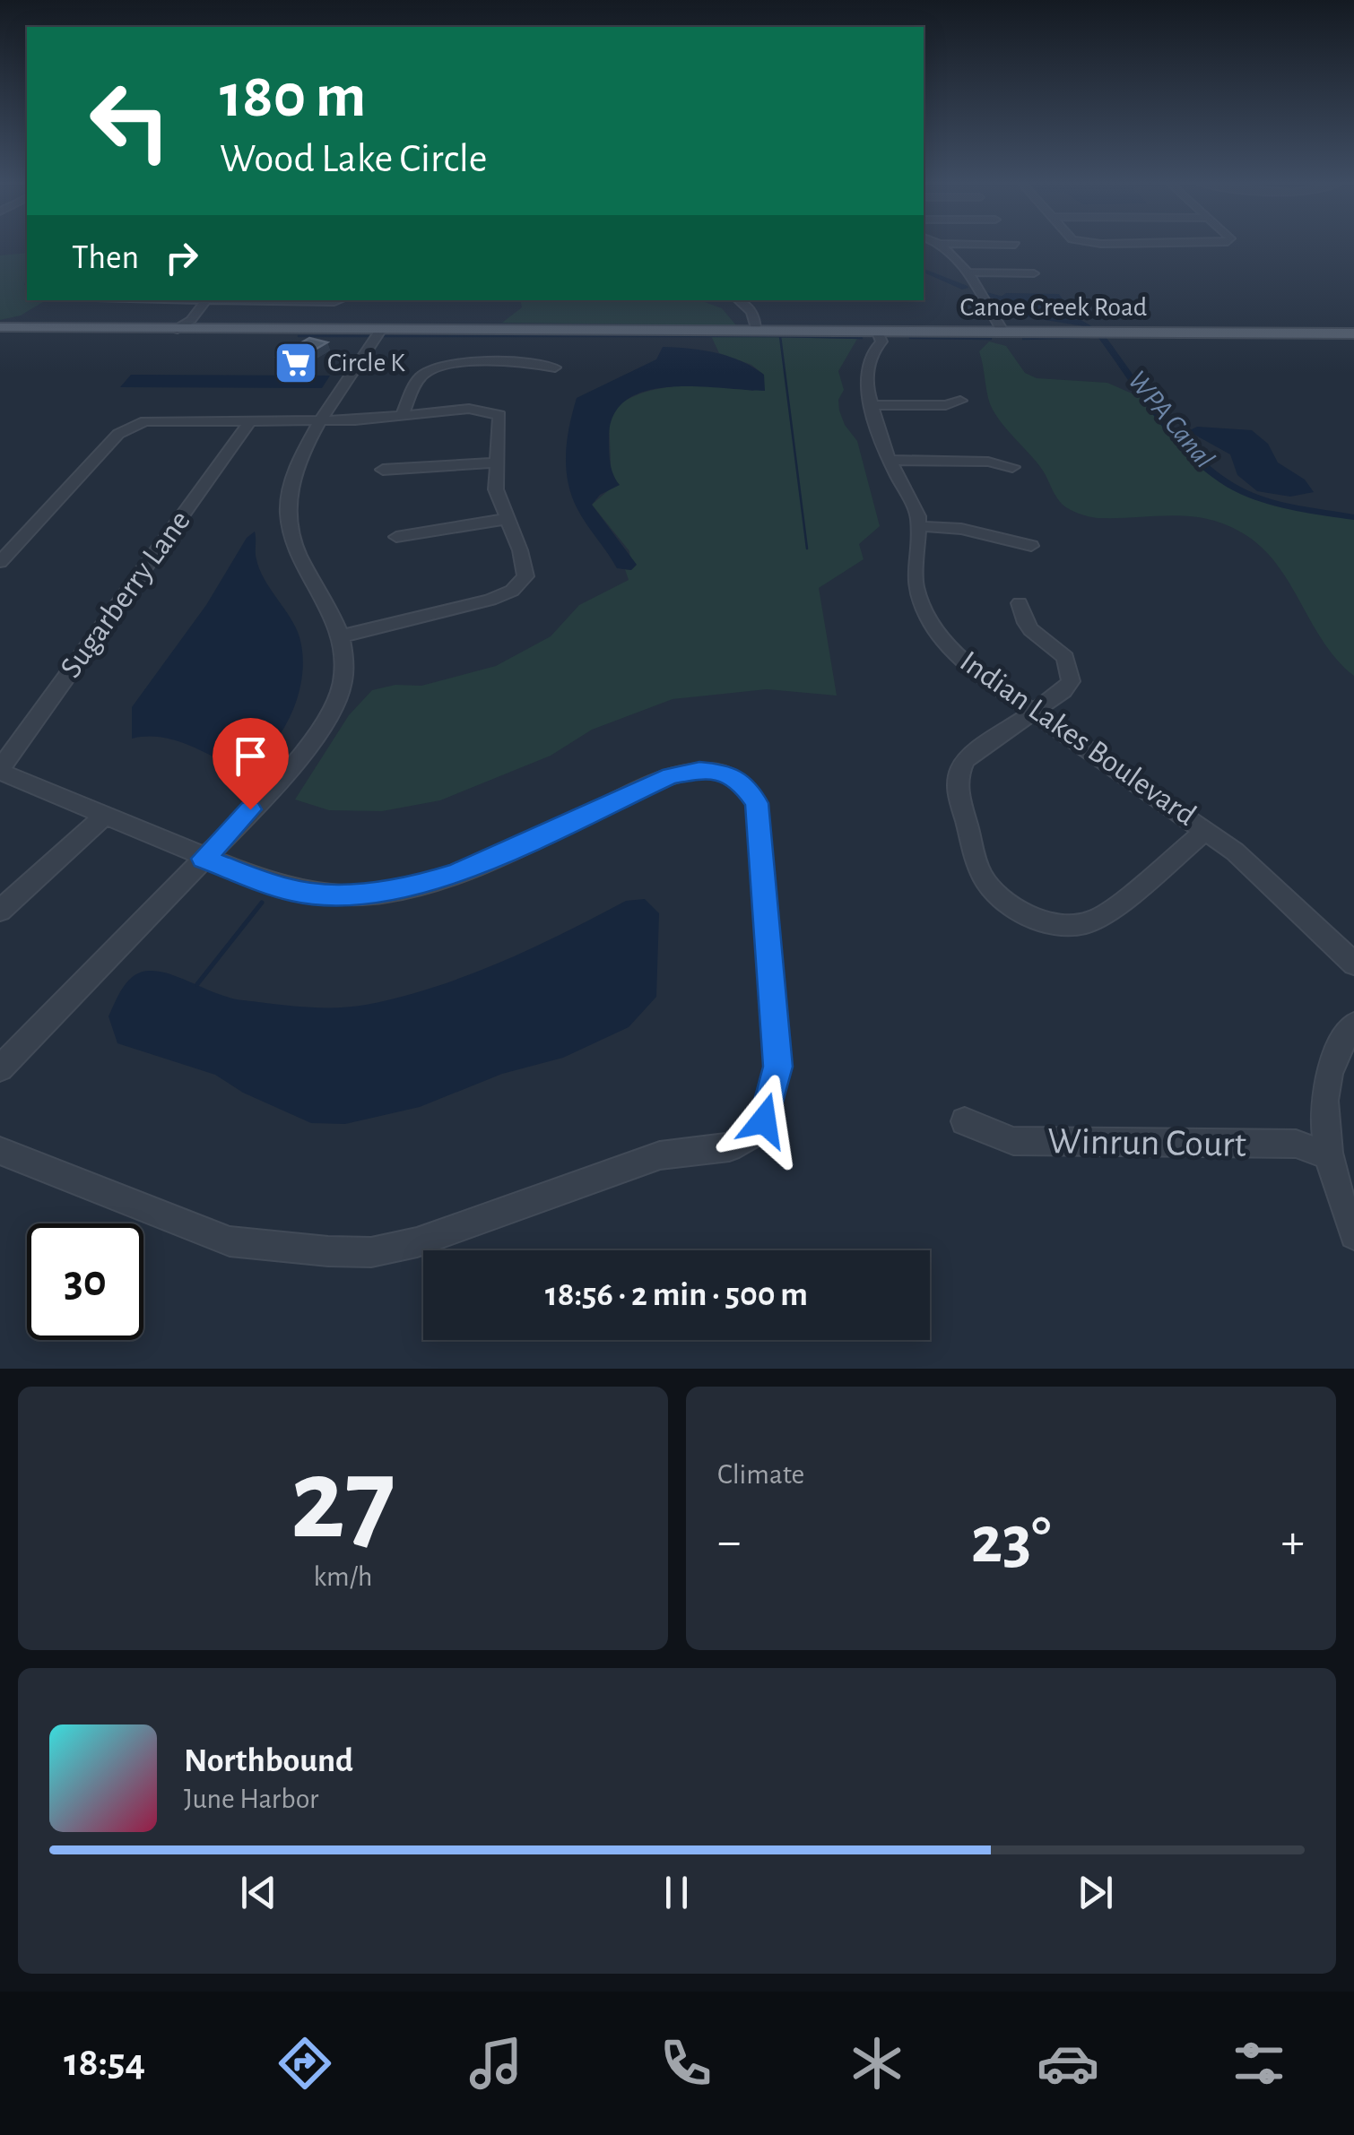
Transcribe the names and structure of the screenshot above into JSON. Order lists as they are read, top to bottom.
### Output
{
  "streets": {
    "main road": ["Canoe Creek Road"],
    "street": ["Sugarberry Lane", "Indian Lakes Boulevard", "Winrun Court"]
  },
  "crossings": [
    ["Canoe Creek Road", "Indian Lakes Boulevard"]
  ],
  "water": ["WPA Canal"],
  "places": {
    "supermarket": ["Circle K"]
  },
  "page": {
    "turn": ["180 m", "Wood Lake Circle"],
    "then": "Then",
    "limit": "30",
    "trip": "18:56 · 2 min · 500 m",
    "tile": [
      ["27", "km/h"],
      "Climate"
    ],
    "heat": ["−", "23°", "+"],
    "song": ["Northbound", "June Harbor"],
    "tabs": "18:54"
  }
}
